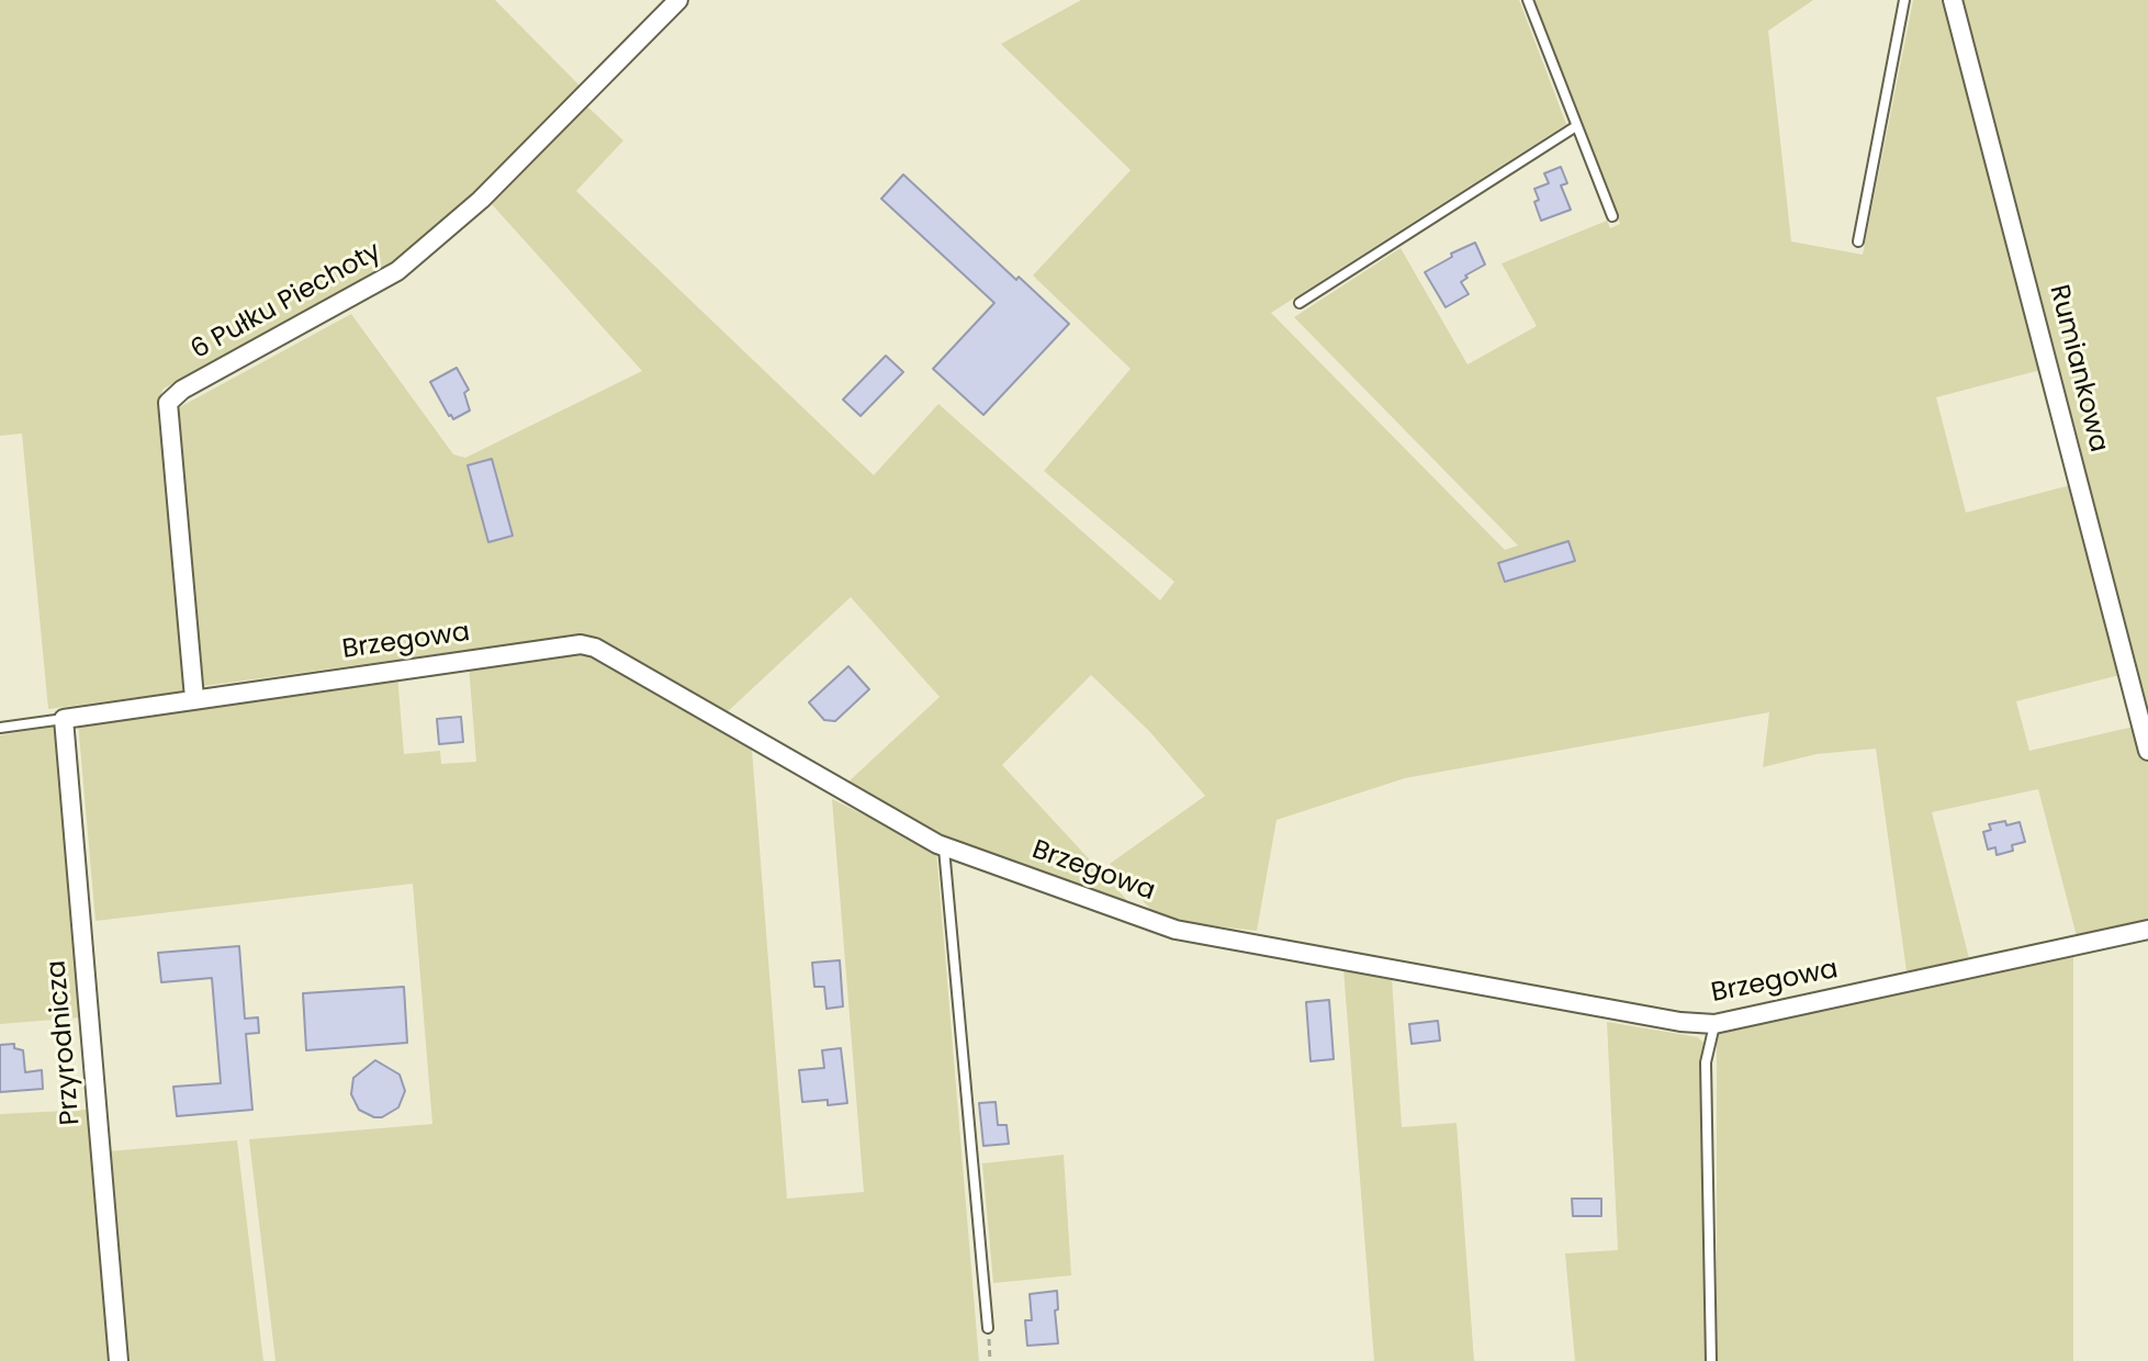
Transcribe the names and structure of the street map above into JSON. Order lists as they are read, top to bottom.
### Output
{
  "streets": {
    "street": [
      "6 Pułku Piechoty",
      "Rumiankowa",
      "Brzegowa",
      "Przyrodnicza"
    ]
  },
  "crossings": [
    ["6 Pułku Piechoty", "Brzegowa"],
    ["Brzegowa", "Przyrodnicza"]
  ]
}
